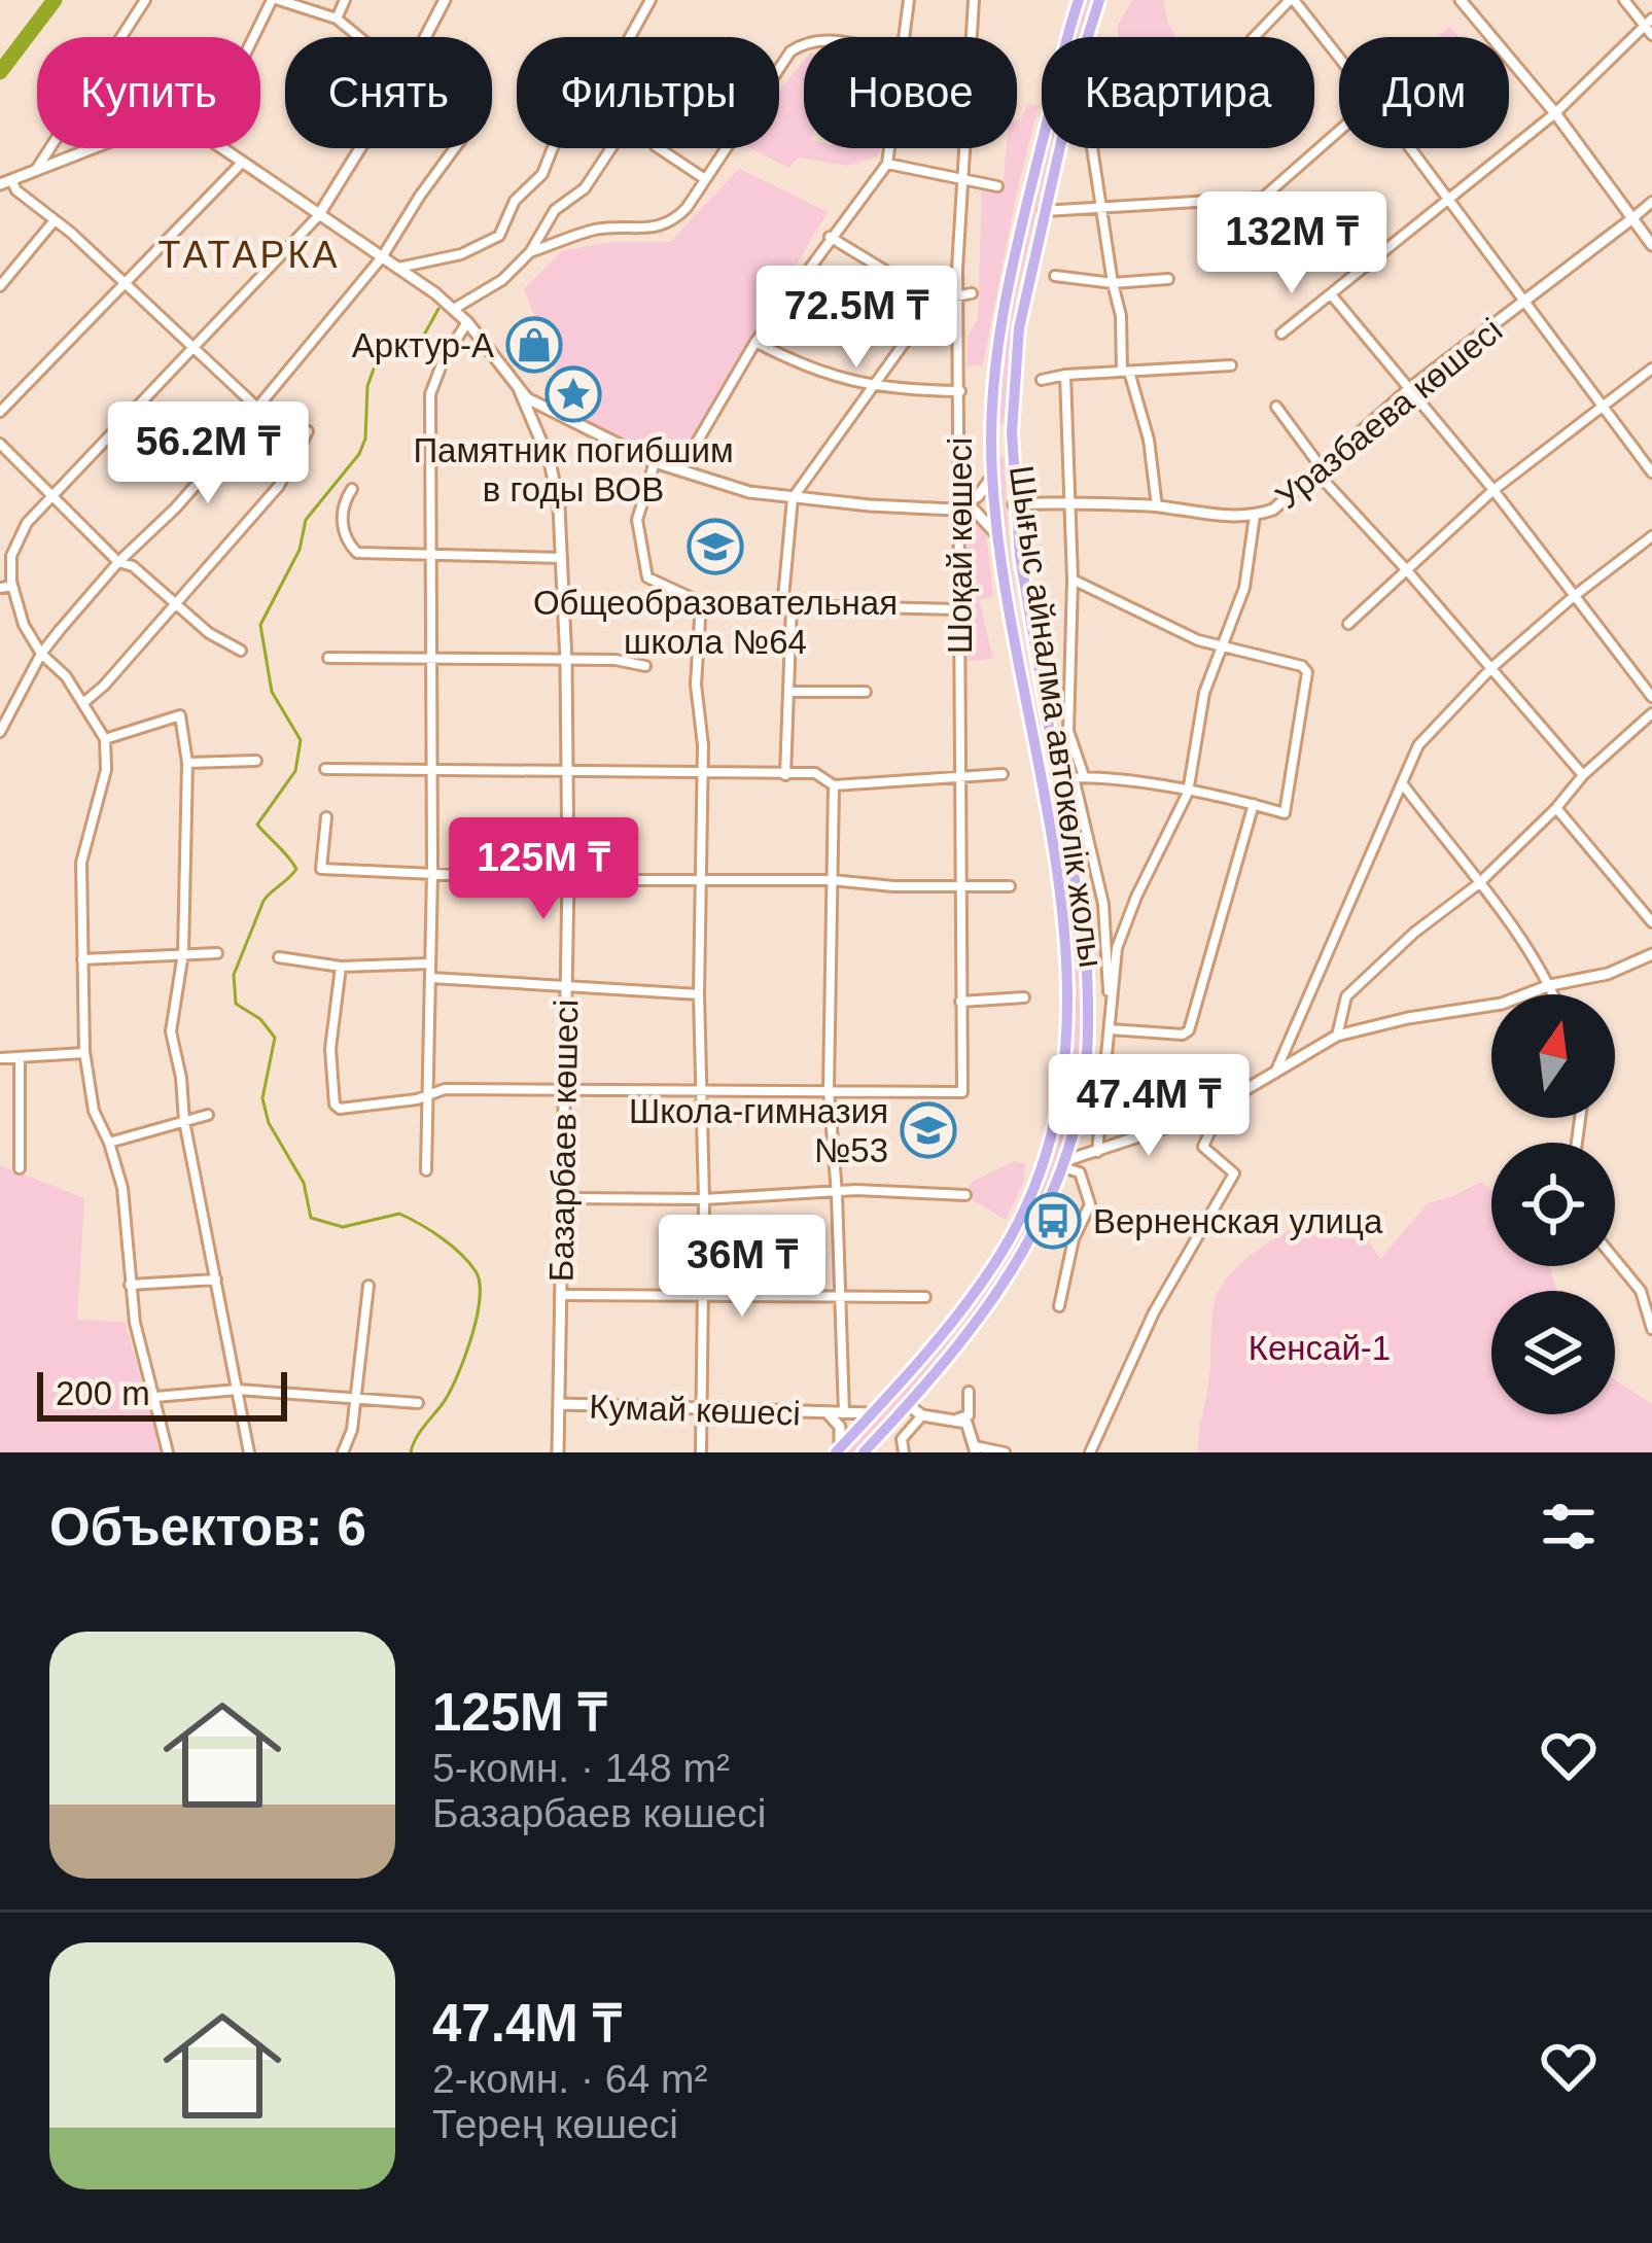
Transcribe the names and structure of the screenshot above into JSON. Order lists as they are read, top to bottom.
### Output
{
  "streets": {
    "main road": ["Шығыс айналма автокөлік жолы"],
    "street": [
      "Уразбаева көшесі",
      "Шоқай көшесі",
      "Базарбаев көшесі",
      "Кумай көшесі"
    ]
  },
  "crossings": [
    ["Уразбаева көшесі", "Шығыс айналма автокөлік жолы"],
    ["Шығыс айналма автокөлік жолы", "Кумай көшесі"],
    ["Базарбаев көшесі", "Кумай көшесі"]
  ],
  "districts": ["ТАТАРКА"],
  "parks": ["Кенсай-1"],
  "places": {
    "shop": ["Арктур-А"],
    "place": ["Памятник погибшим в годы ВОВ"],
    "school or university": ["Общеобразовательная школа №64", "Школа-гимназия №53"],
    "bus stop": ["Верненская улица"]
  },
  "scale_bar": "200 m",
  "north": "top",
  "page": {
    "chip": [
      "Купить",
      "Снять",
      "Фильтры",
      "Новое",
      "Квартира",
      "Дом"
    ],
    "price": [
      "132M ₸",
      "72.5M ₸",
      "56.2M ₸",
      "125M ₸",
      "47.4M ₸",
      "36M ₸"
    ],
    "scale": "200 m",
    "heading": "Объектов: 6",
    "list": [
      {
        "name": "125M ₸",
        "note": "5-комн. · 148 m² · Базарбаев көшесі"
      },
      {
        "name": "47.4M ₸",
        "note": "2-комн. · 64 m² · Терең көшесі"
      }
    ]
  }
}
